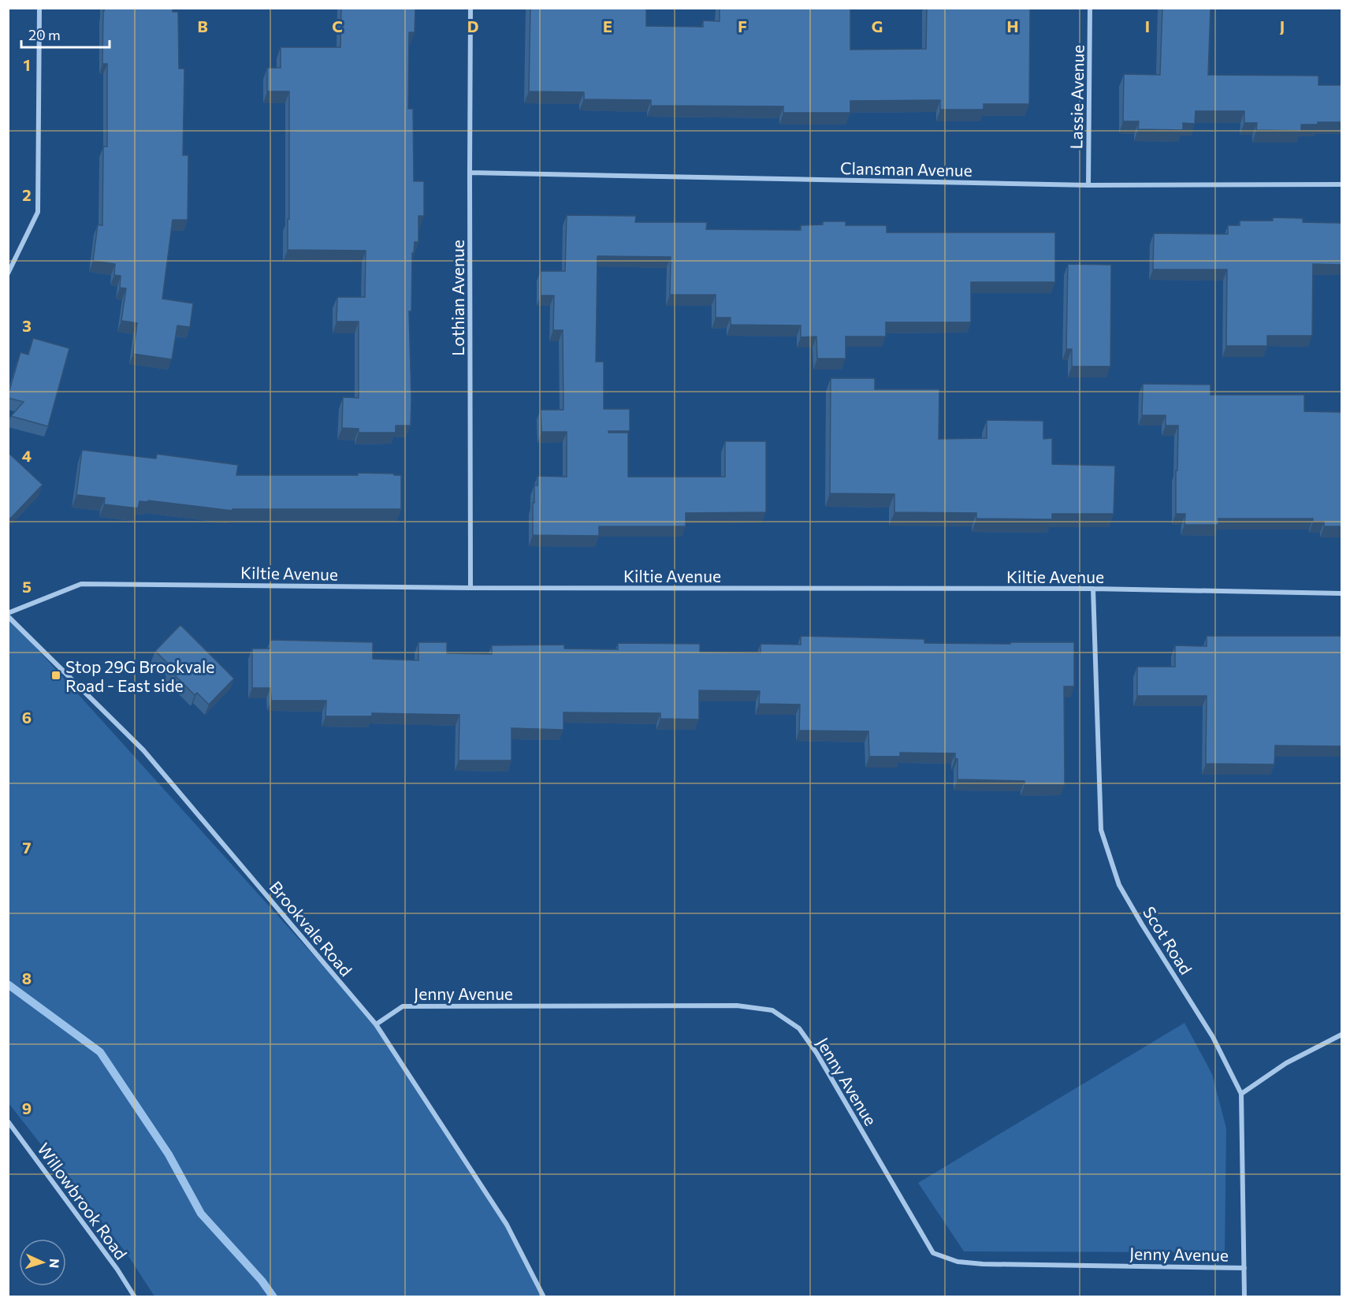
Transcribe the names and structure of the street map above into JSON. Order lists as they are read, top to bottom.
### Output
{
  "streets": {
    "street": [
      "Lassie Avenue",
      "Clansman Avenue",
      "Lothian Avenue",
      "Kiltie Avenue",
      "Brookvale Road",
      "Scot Road",
      "Jenny Avenue",
      "Willowbrook Road"
    ]
  },
  "crossings": [
    ["Lassie Avenue", "Clansman Avenue"],
    ["Clansman Avenue", "Lothian Avenue"],
    ["Lothian Avenue", "Kiltie Avenue"],
    ["Kiltie Avenue", "Brookvale Road"],
    ["Kiltie Avenue", "Scot Road"],
    ["Brookvale Road", "Jenny Avenue"],
    ["Scot Road", "Jenny Avenue"]
  ],
  "places": {
    "transit": ["Stop 29G Brookvale Road - East side"]
  },
  "scale_bar": "20 m",
  "north": "right",
  "grid": {
    "columns": [
      "B",
      "C",
      "D",
      "E",
      "F",
      "G",
      "H",
      "I",
      "J"
    ],
    "rows": [
      "1",
      "2",
      "3",
      "4",
      "5",
      "6",
      "7",
      "8",
      "9"
    ]
  }
}
